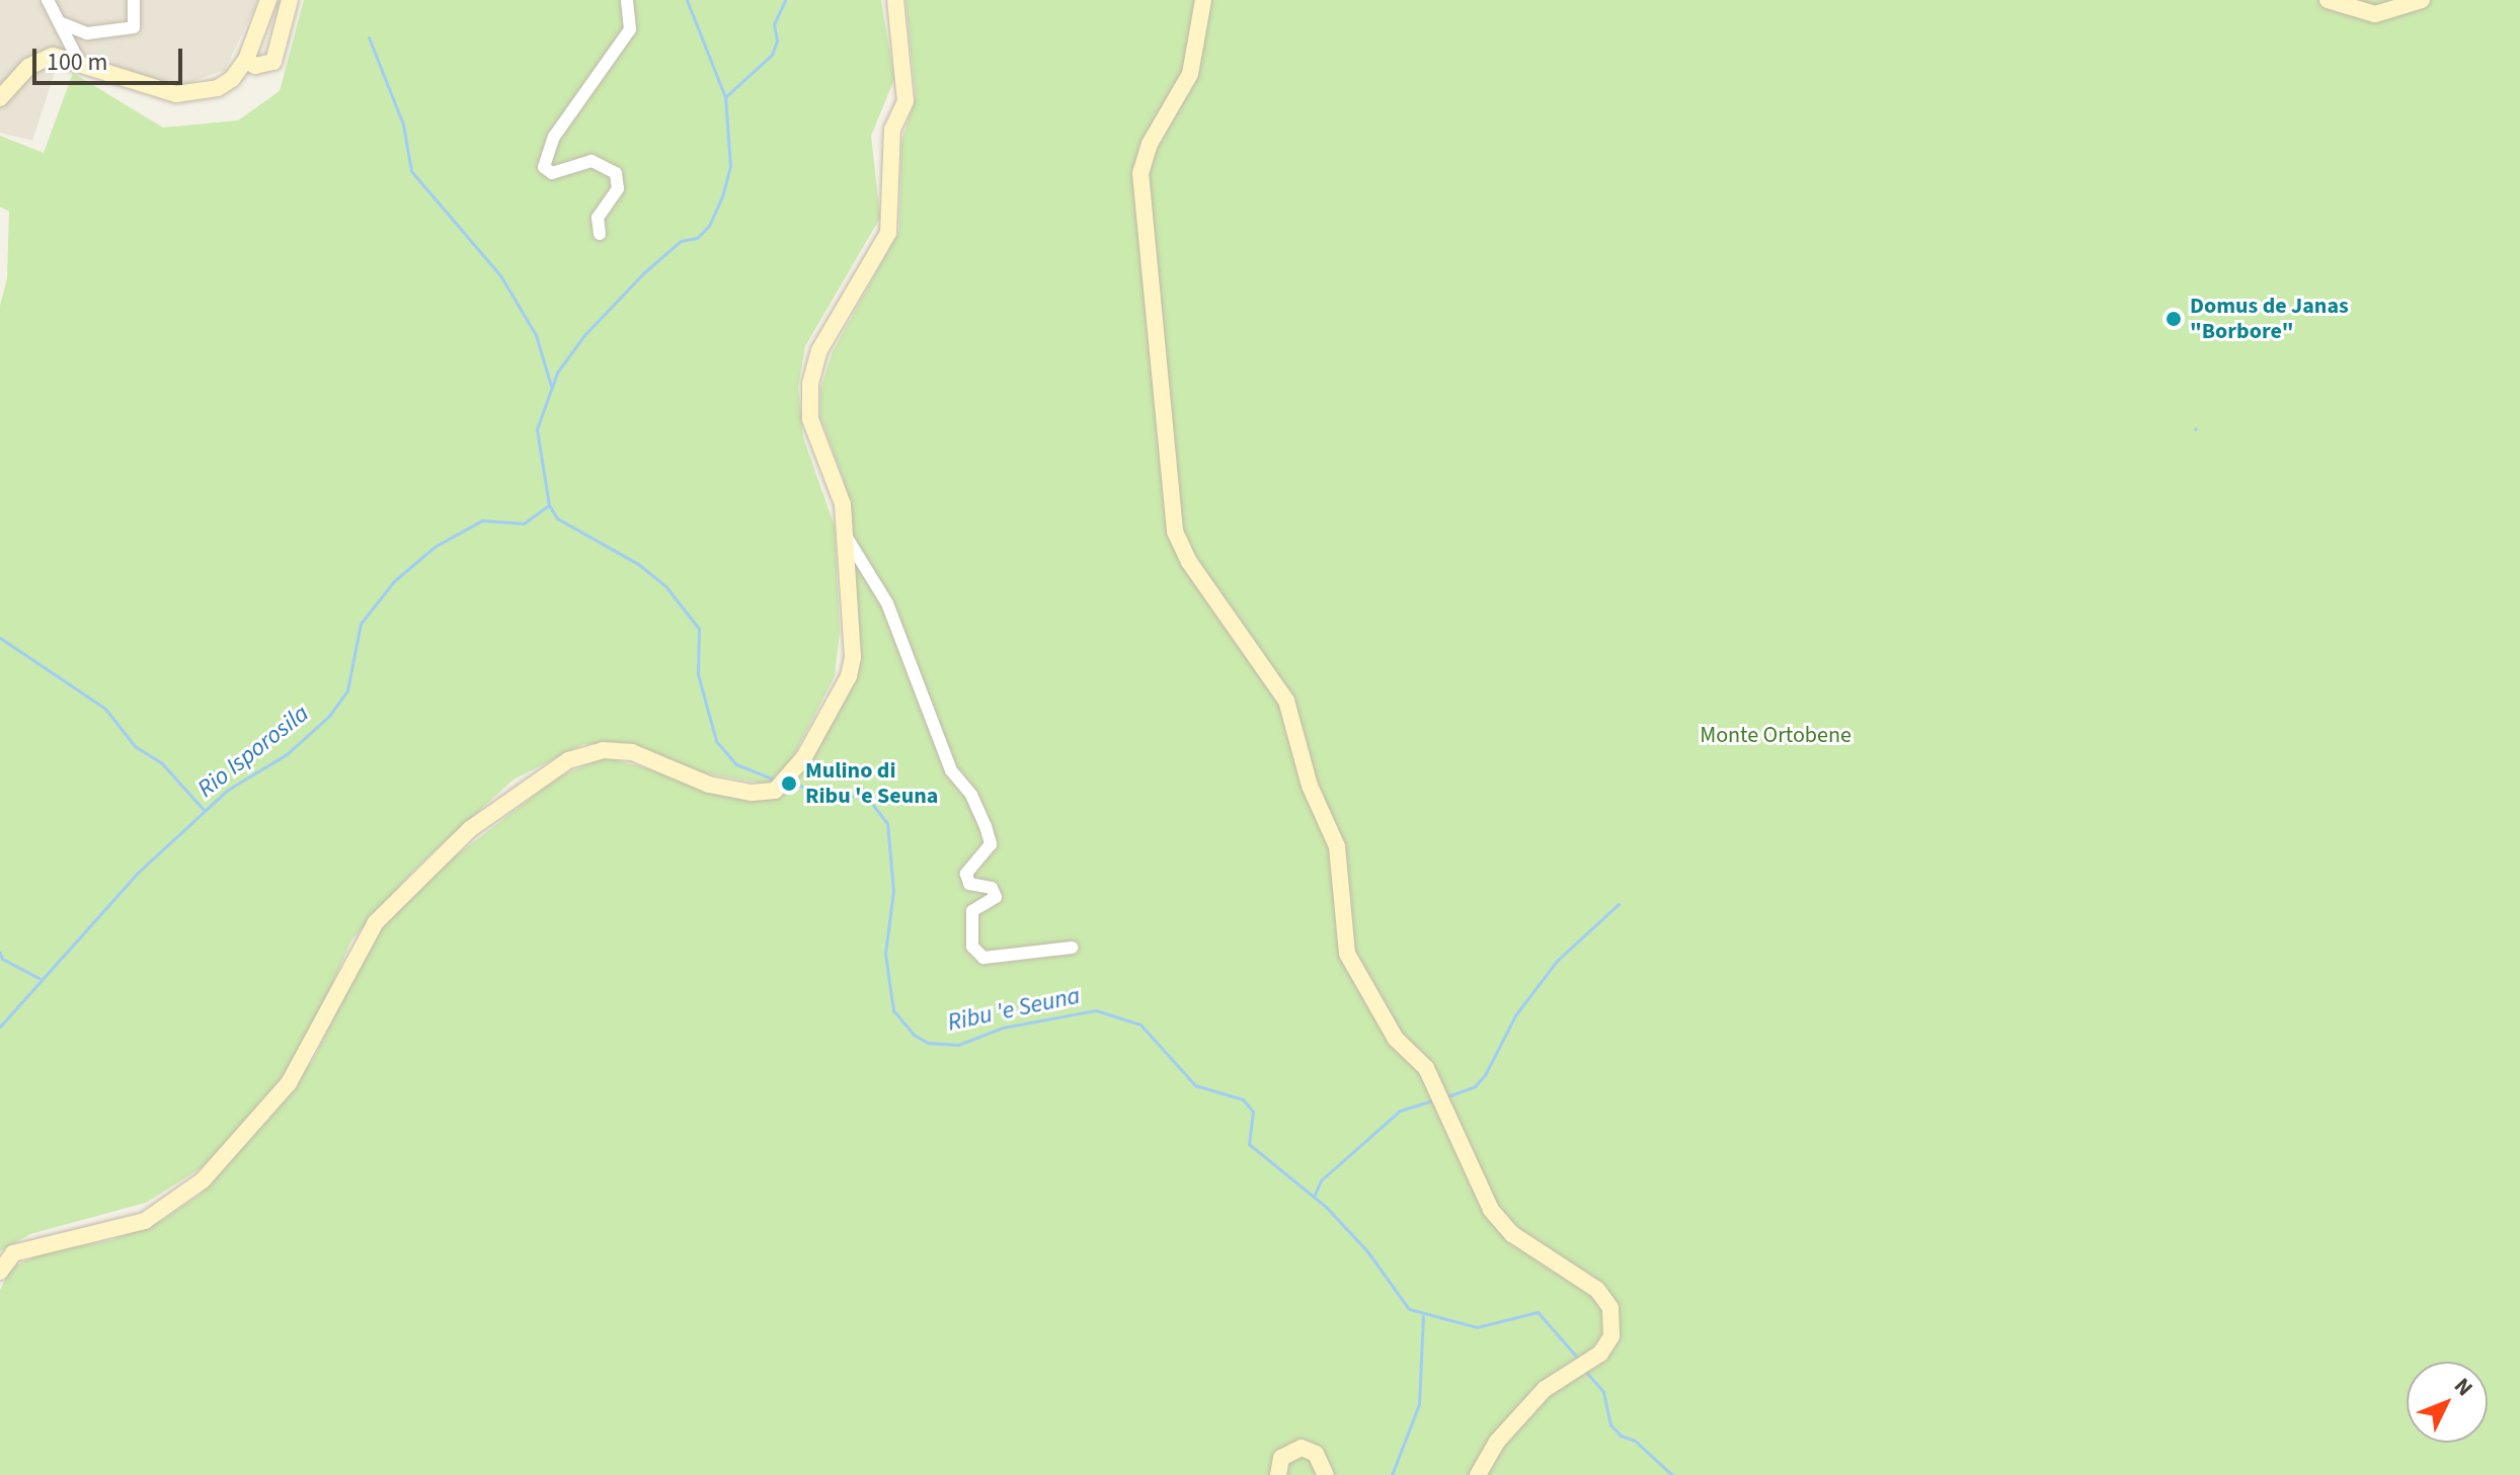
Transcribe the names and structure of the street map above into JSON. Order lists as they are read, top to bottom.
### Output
{
  "water": ["Rio Isporosila", "Ribu 'e Seuna"],
  "parks": ["Monte Ortobene"],
  "places": ["Domus de Janas \"Borbore\"", "Mulino di Ribu 'e Seuna"],
  "scale_bar": "100 m",
  "north": "top right"
}
